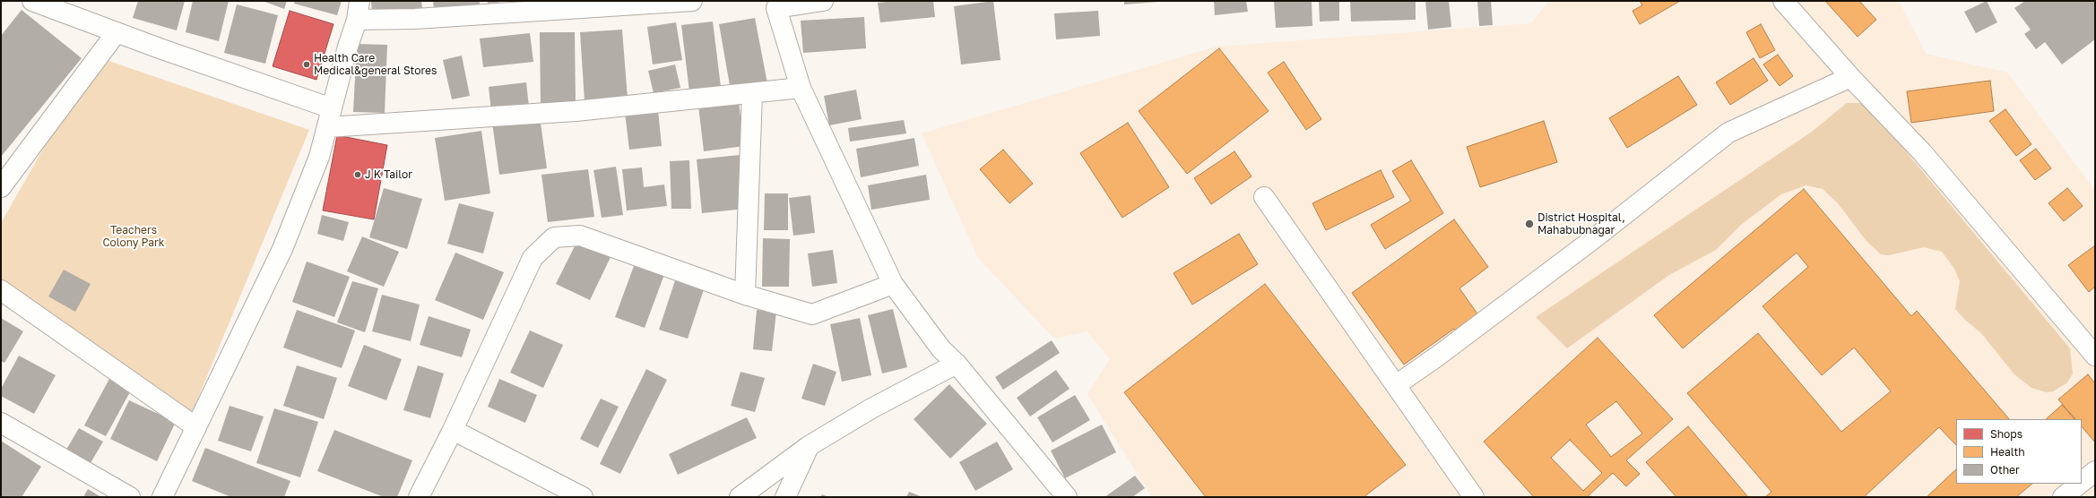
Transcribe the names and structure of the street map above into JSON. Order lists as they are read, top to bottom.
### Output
{
  "parks": ["Teachers Colony Park"],
  "places": ["Health Care Medical&general Stores", "J K Tailor", "District Hospital, Mahabubnagar"],
  "legend": ["Shops", "Health", "Other"]
}
